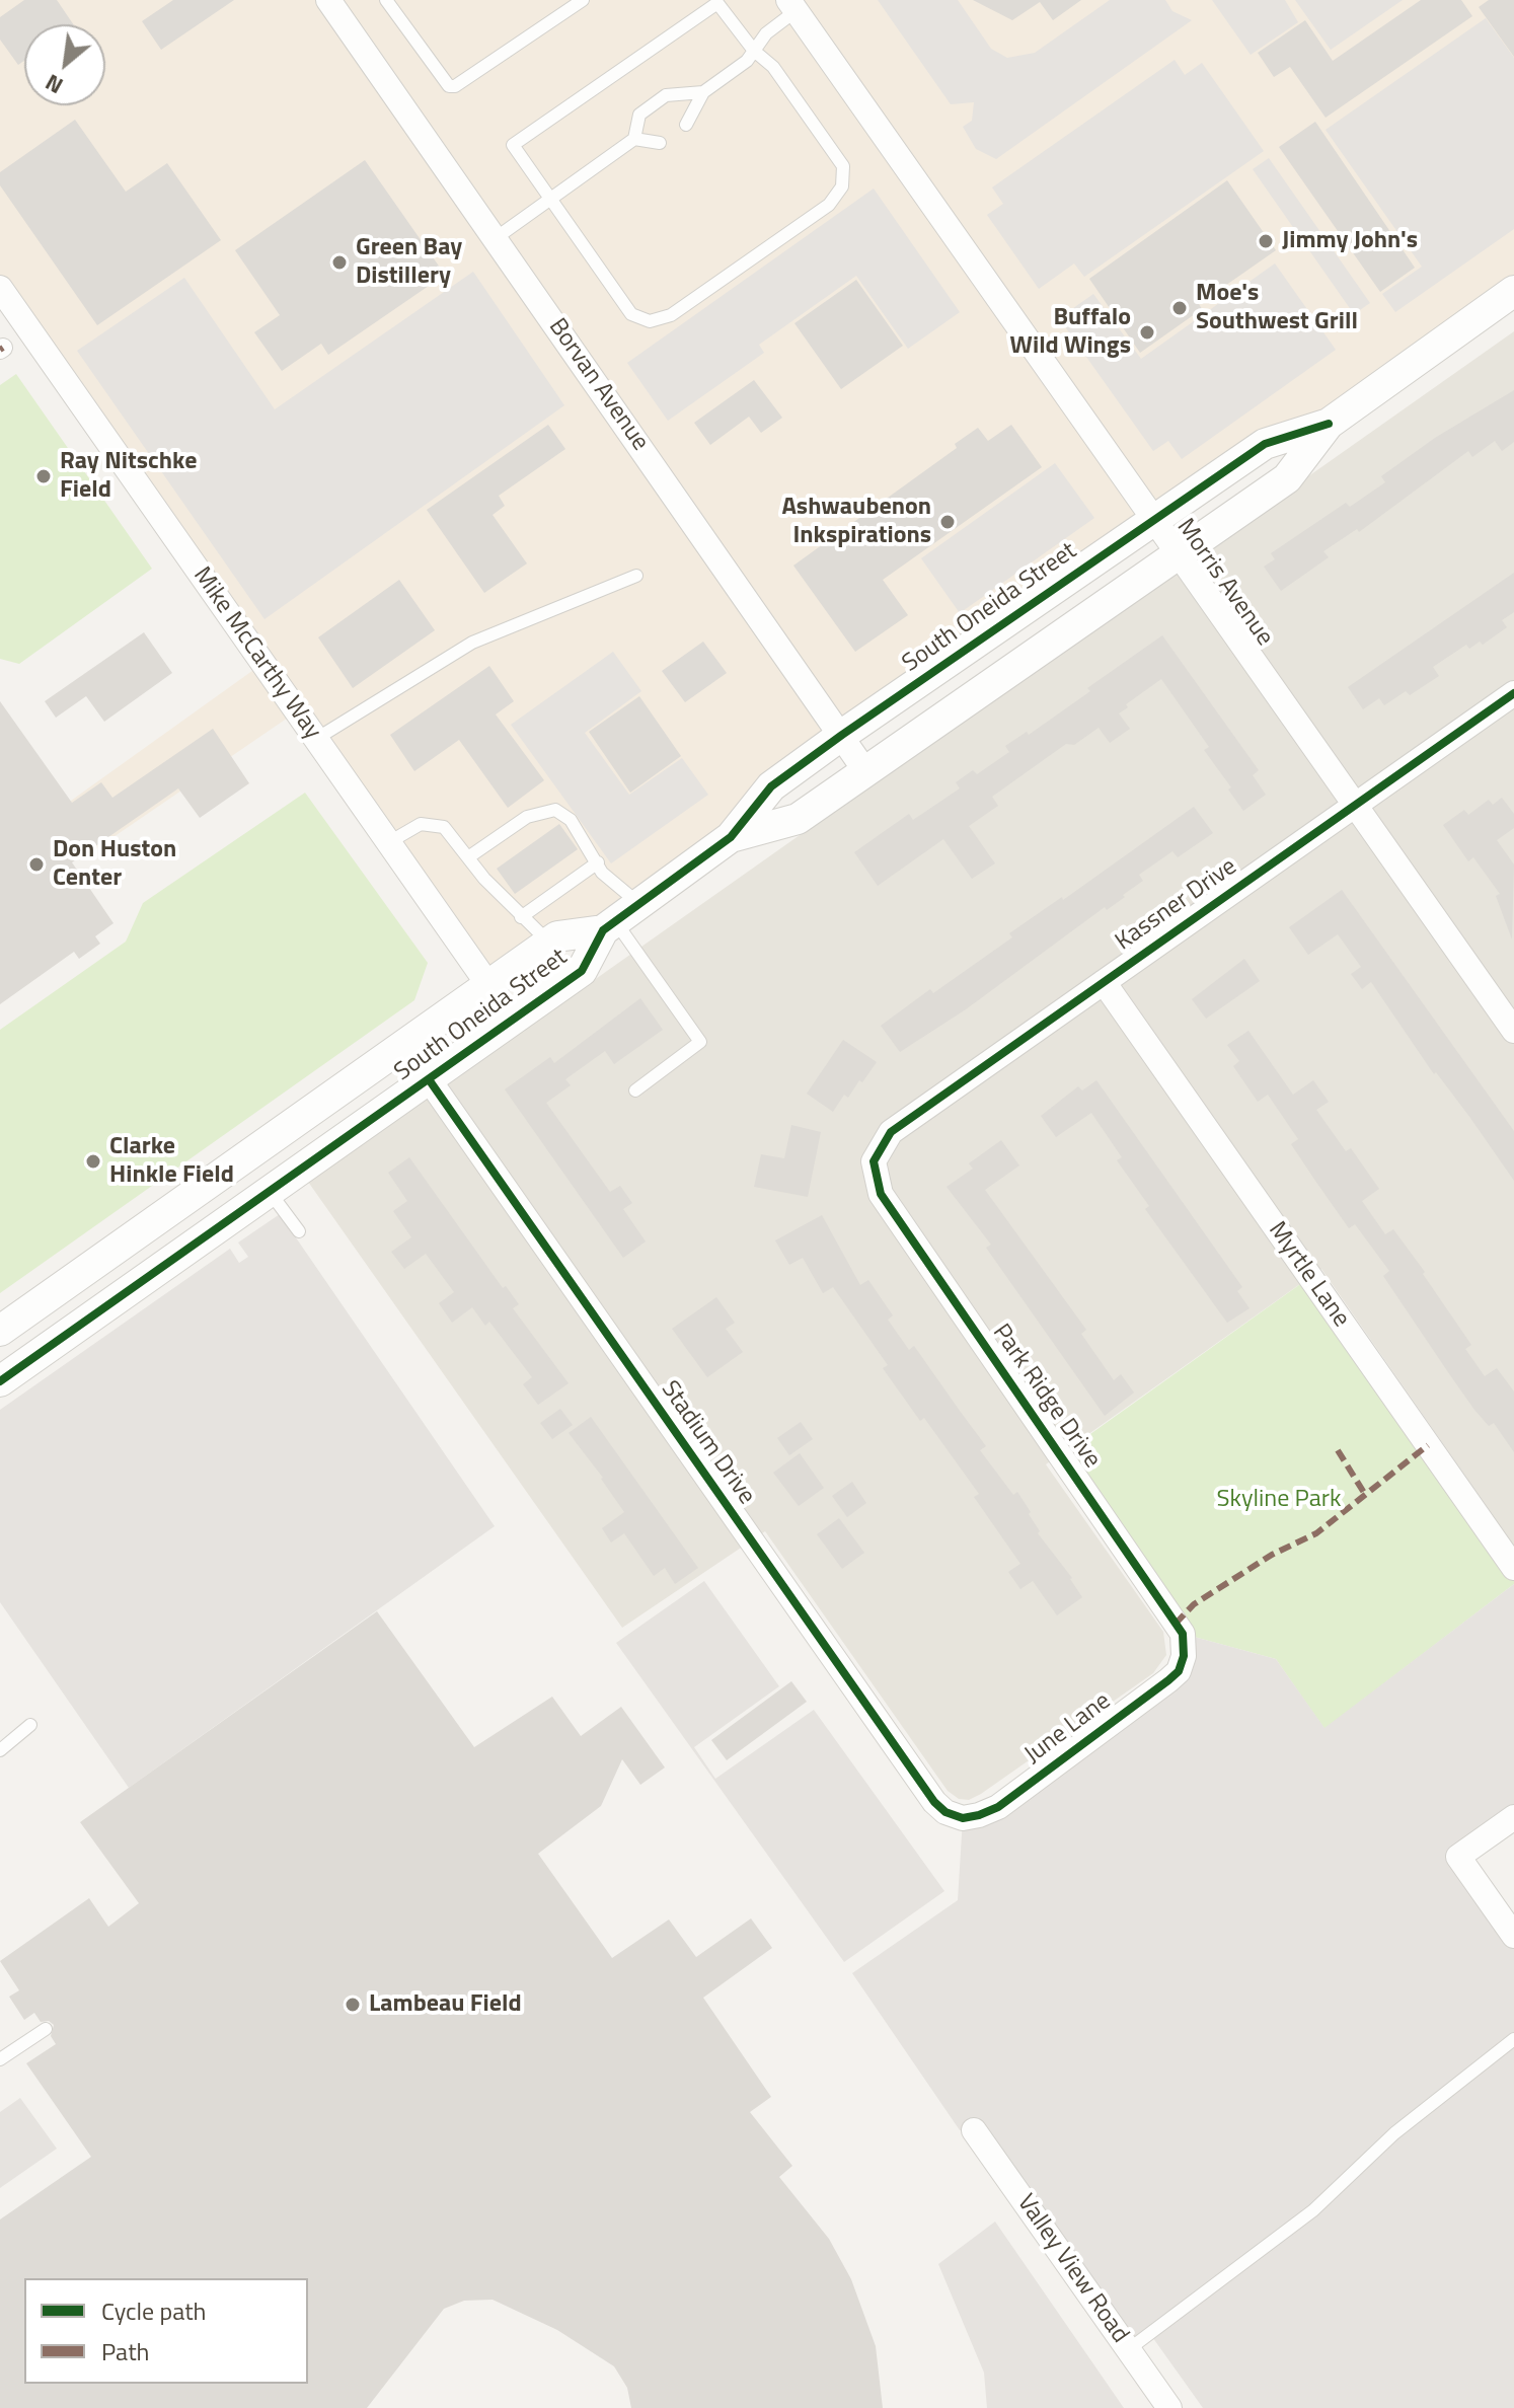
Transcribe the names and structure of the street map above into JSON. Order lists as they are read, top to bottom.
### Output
{
  "streets": {
    "street": [
      "Borvan Avenue",
      "Morris Avenue",
      "South Oneida Street",
      "Mike McCarthy Way",
      "Kassner Drive",
      "Myrtle Lane",
      "Park Ridge Drive",
      "Stadium Drive",
      "June Lane",
      "Valley View Road"
    ]
  },
  "crossings": [
    ["Borvan Avenue", "South Oneida Street"],
    ["Morris Avenue", "South Oneida Street"],
    ["Morris Avenue", "Kassner Drive"],
    ["South Oneida Street", "Mike McCarthy Way"],
    ["South Oneida Street", "Stadium Drive"],
    ["Kassner Drive", "Myrtle Lane"],
    ["Kassner Drive", "Park Ridge Drive"],
    ["Park Ridge Drive", "June Lane"],
    ["Stadium Drive", "June Lane"]
  ],
  "parks": ["Skyline Park"],
  "places": [
    "Jimmy John's",
    "Green Bay Distillery",
    "Moe's Southwest Grill",
    "Buffalo Wild Wings",
    "Ray Nitschke Field",
    "Ashwaubenon Inkspirations",
    "Don Huston Center",
    "Clarke Hinkle Field",
    "Lambeau Field"
  ],
  "legend": ["Cycle path", "Path"],
  "north": "bottom left"
}
